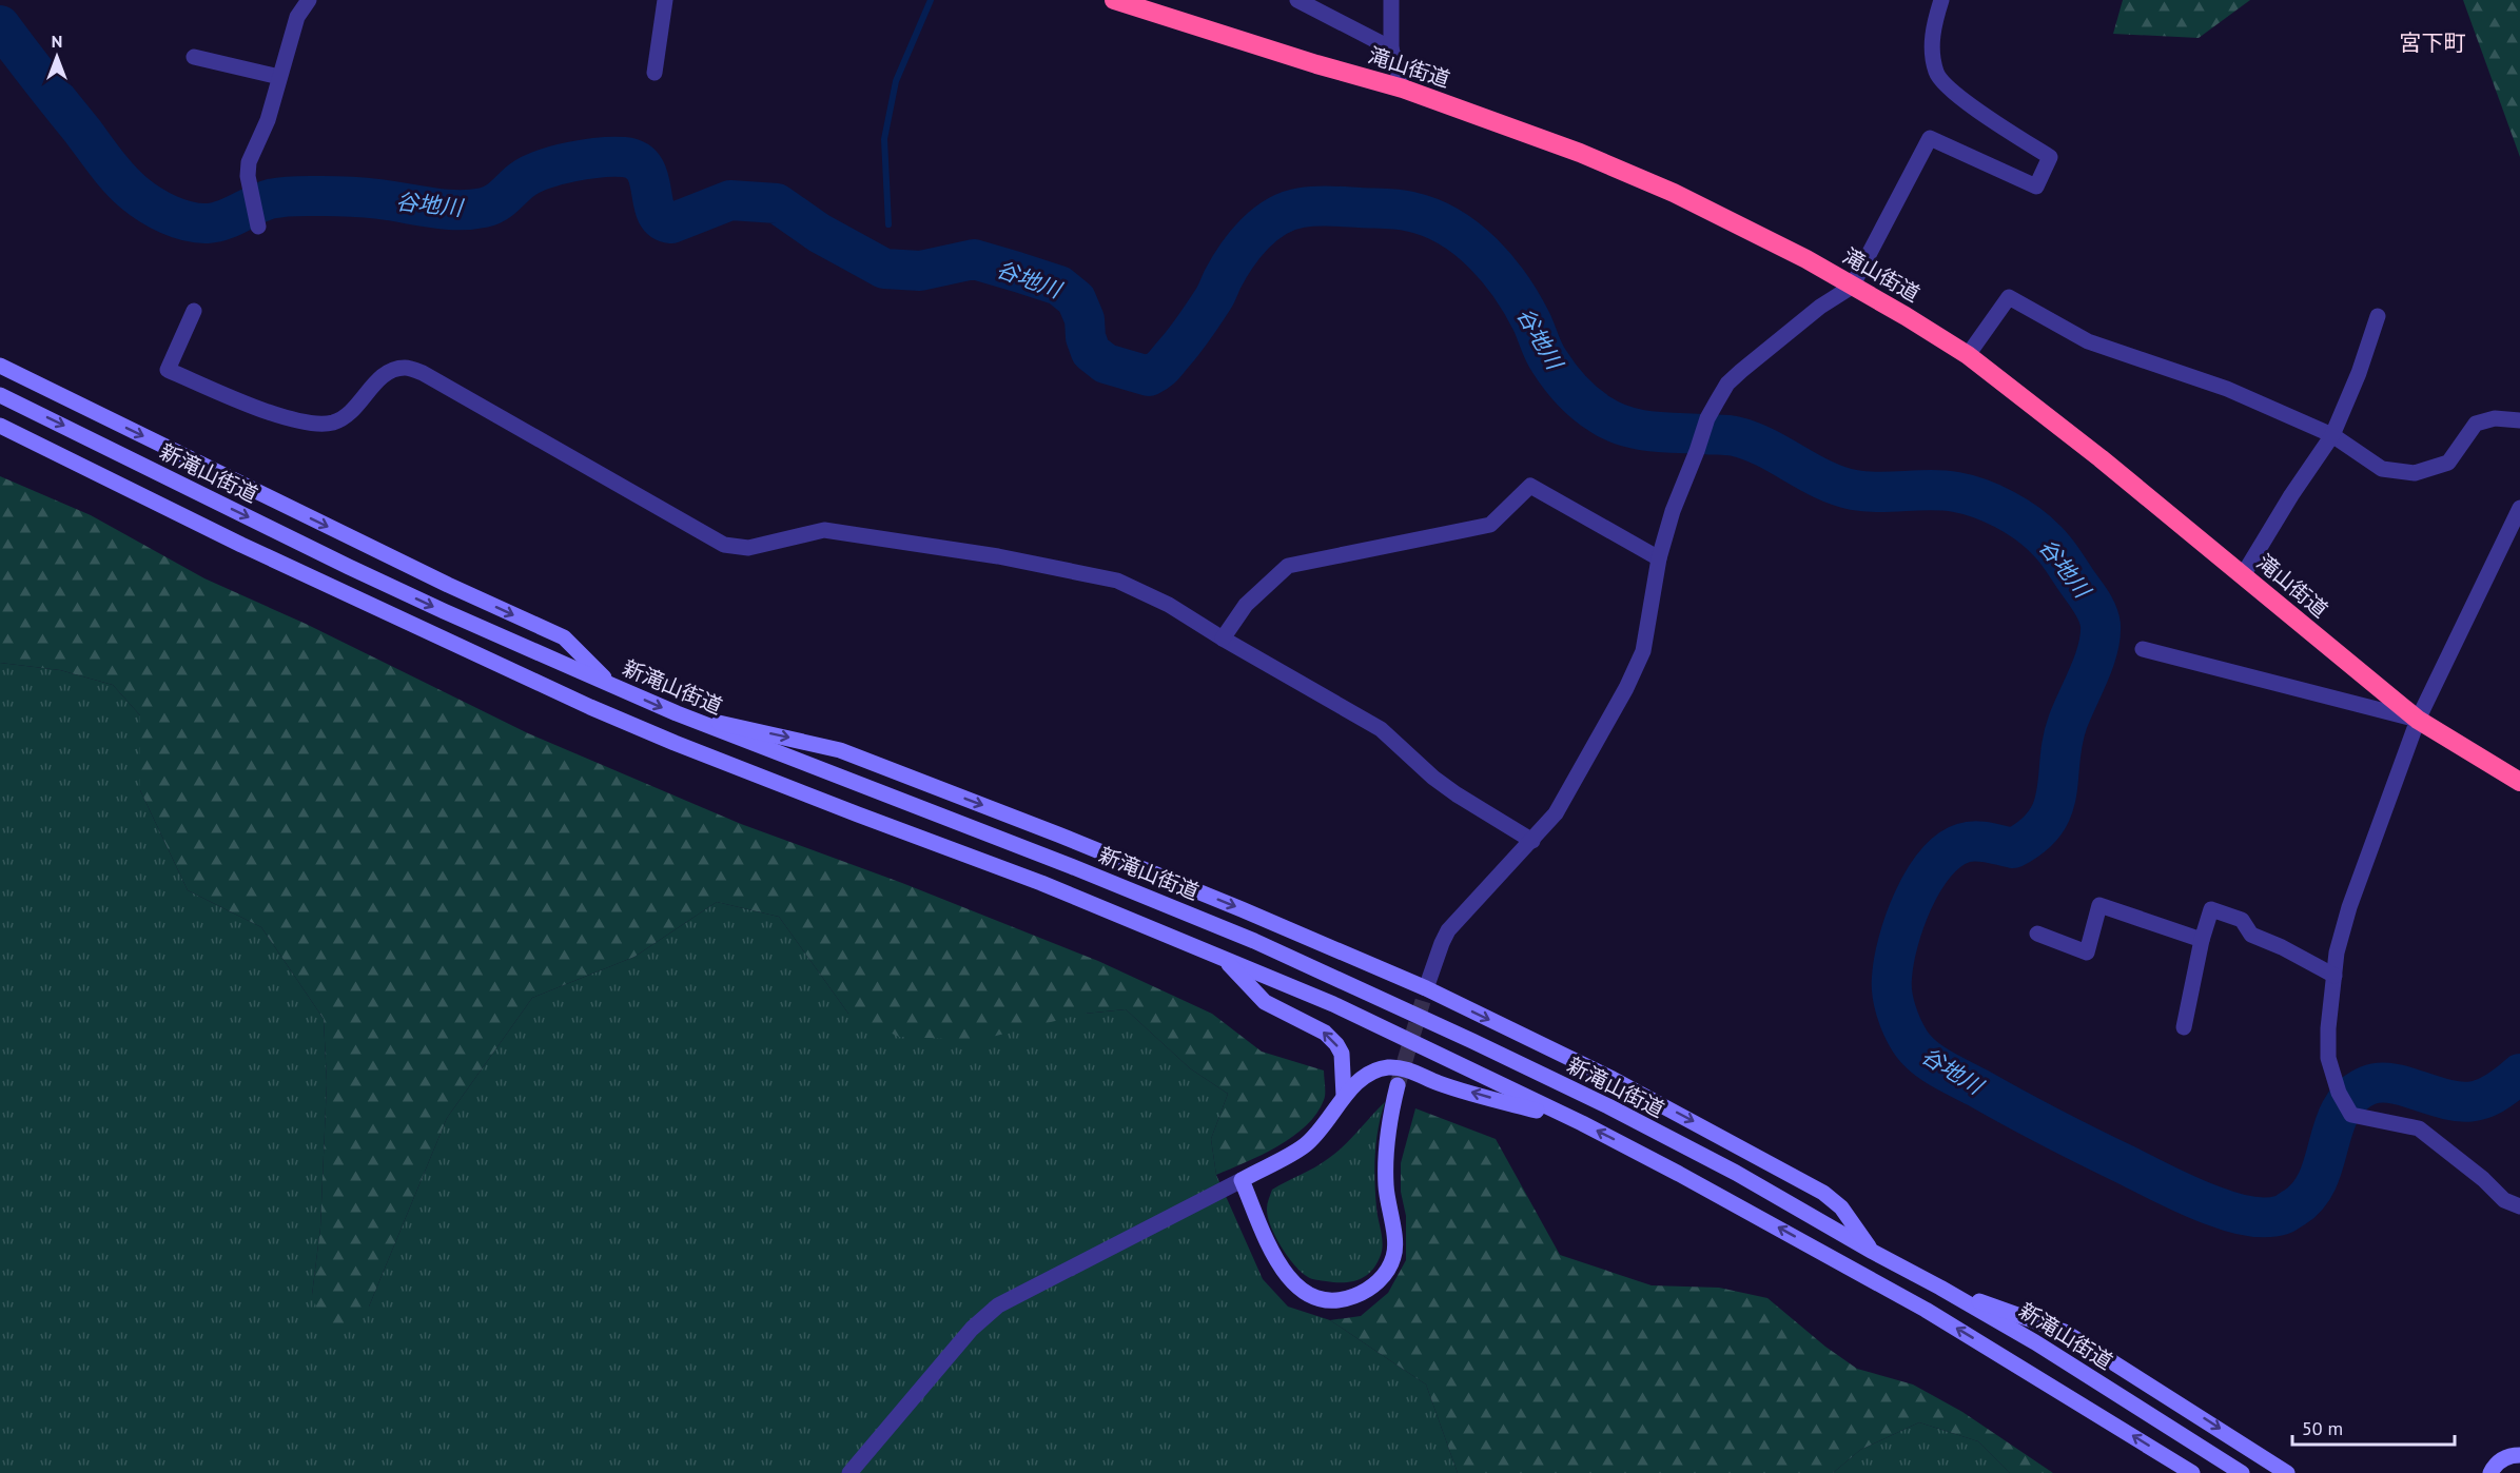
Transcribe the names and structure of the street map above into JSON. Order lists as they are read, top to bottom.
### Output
{
  "streets": {
    "highway": ["滝山街道"],
    "main road": ["新滝山街道"]
  },
  "districts": ["宮下町"],
  "water": ["谷地川"],
  "scale_bar": "50 m",
  "north": "top"
}
